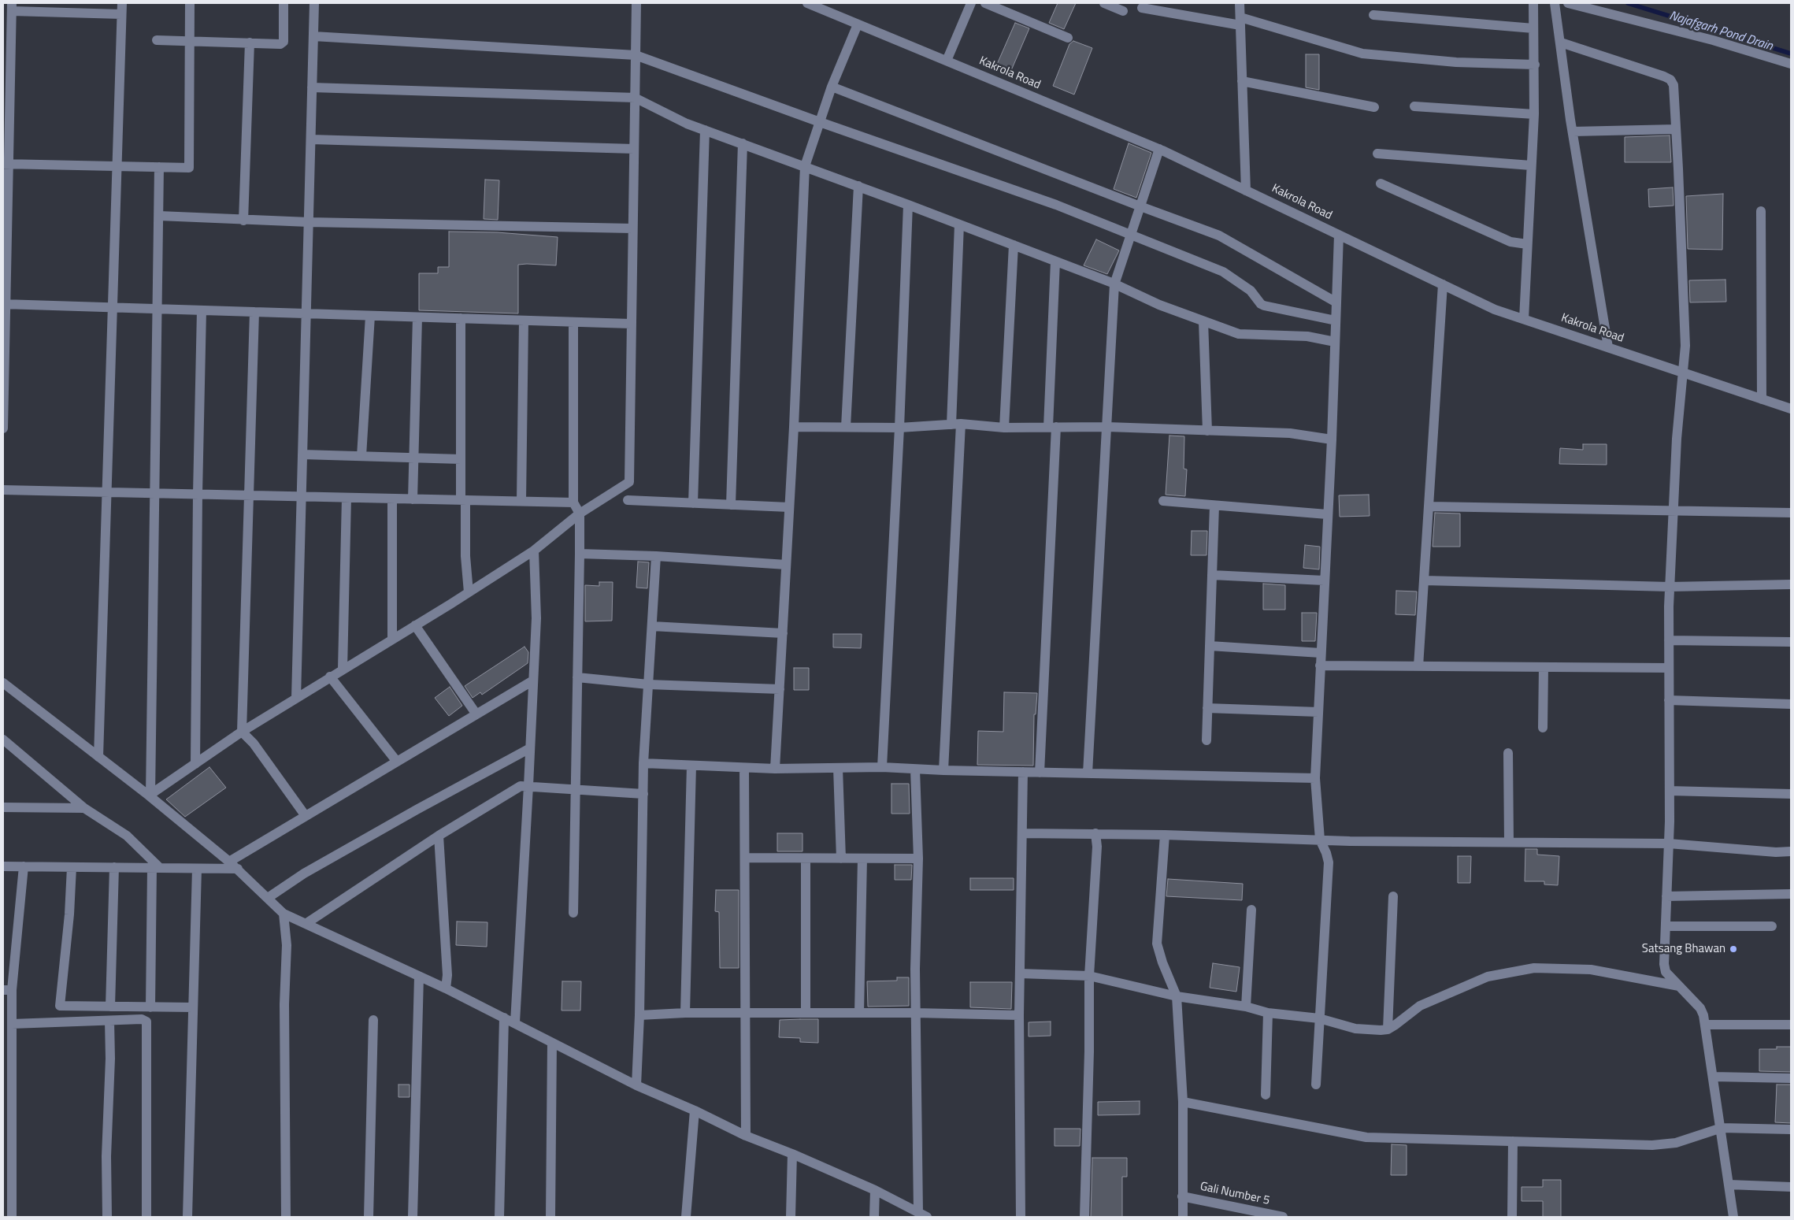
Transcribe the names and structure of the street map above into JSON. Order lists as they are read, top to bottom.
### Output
{
  "streets": {
    "street": ["Kakrola Road", "Gali Number 5"]
  },
  "water": ["Najafgarh Pond Drain"],
  "places": ["Satsang Bhawan"]
}
